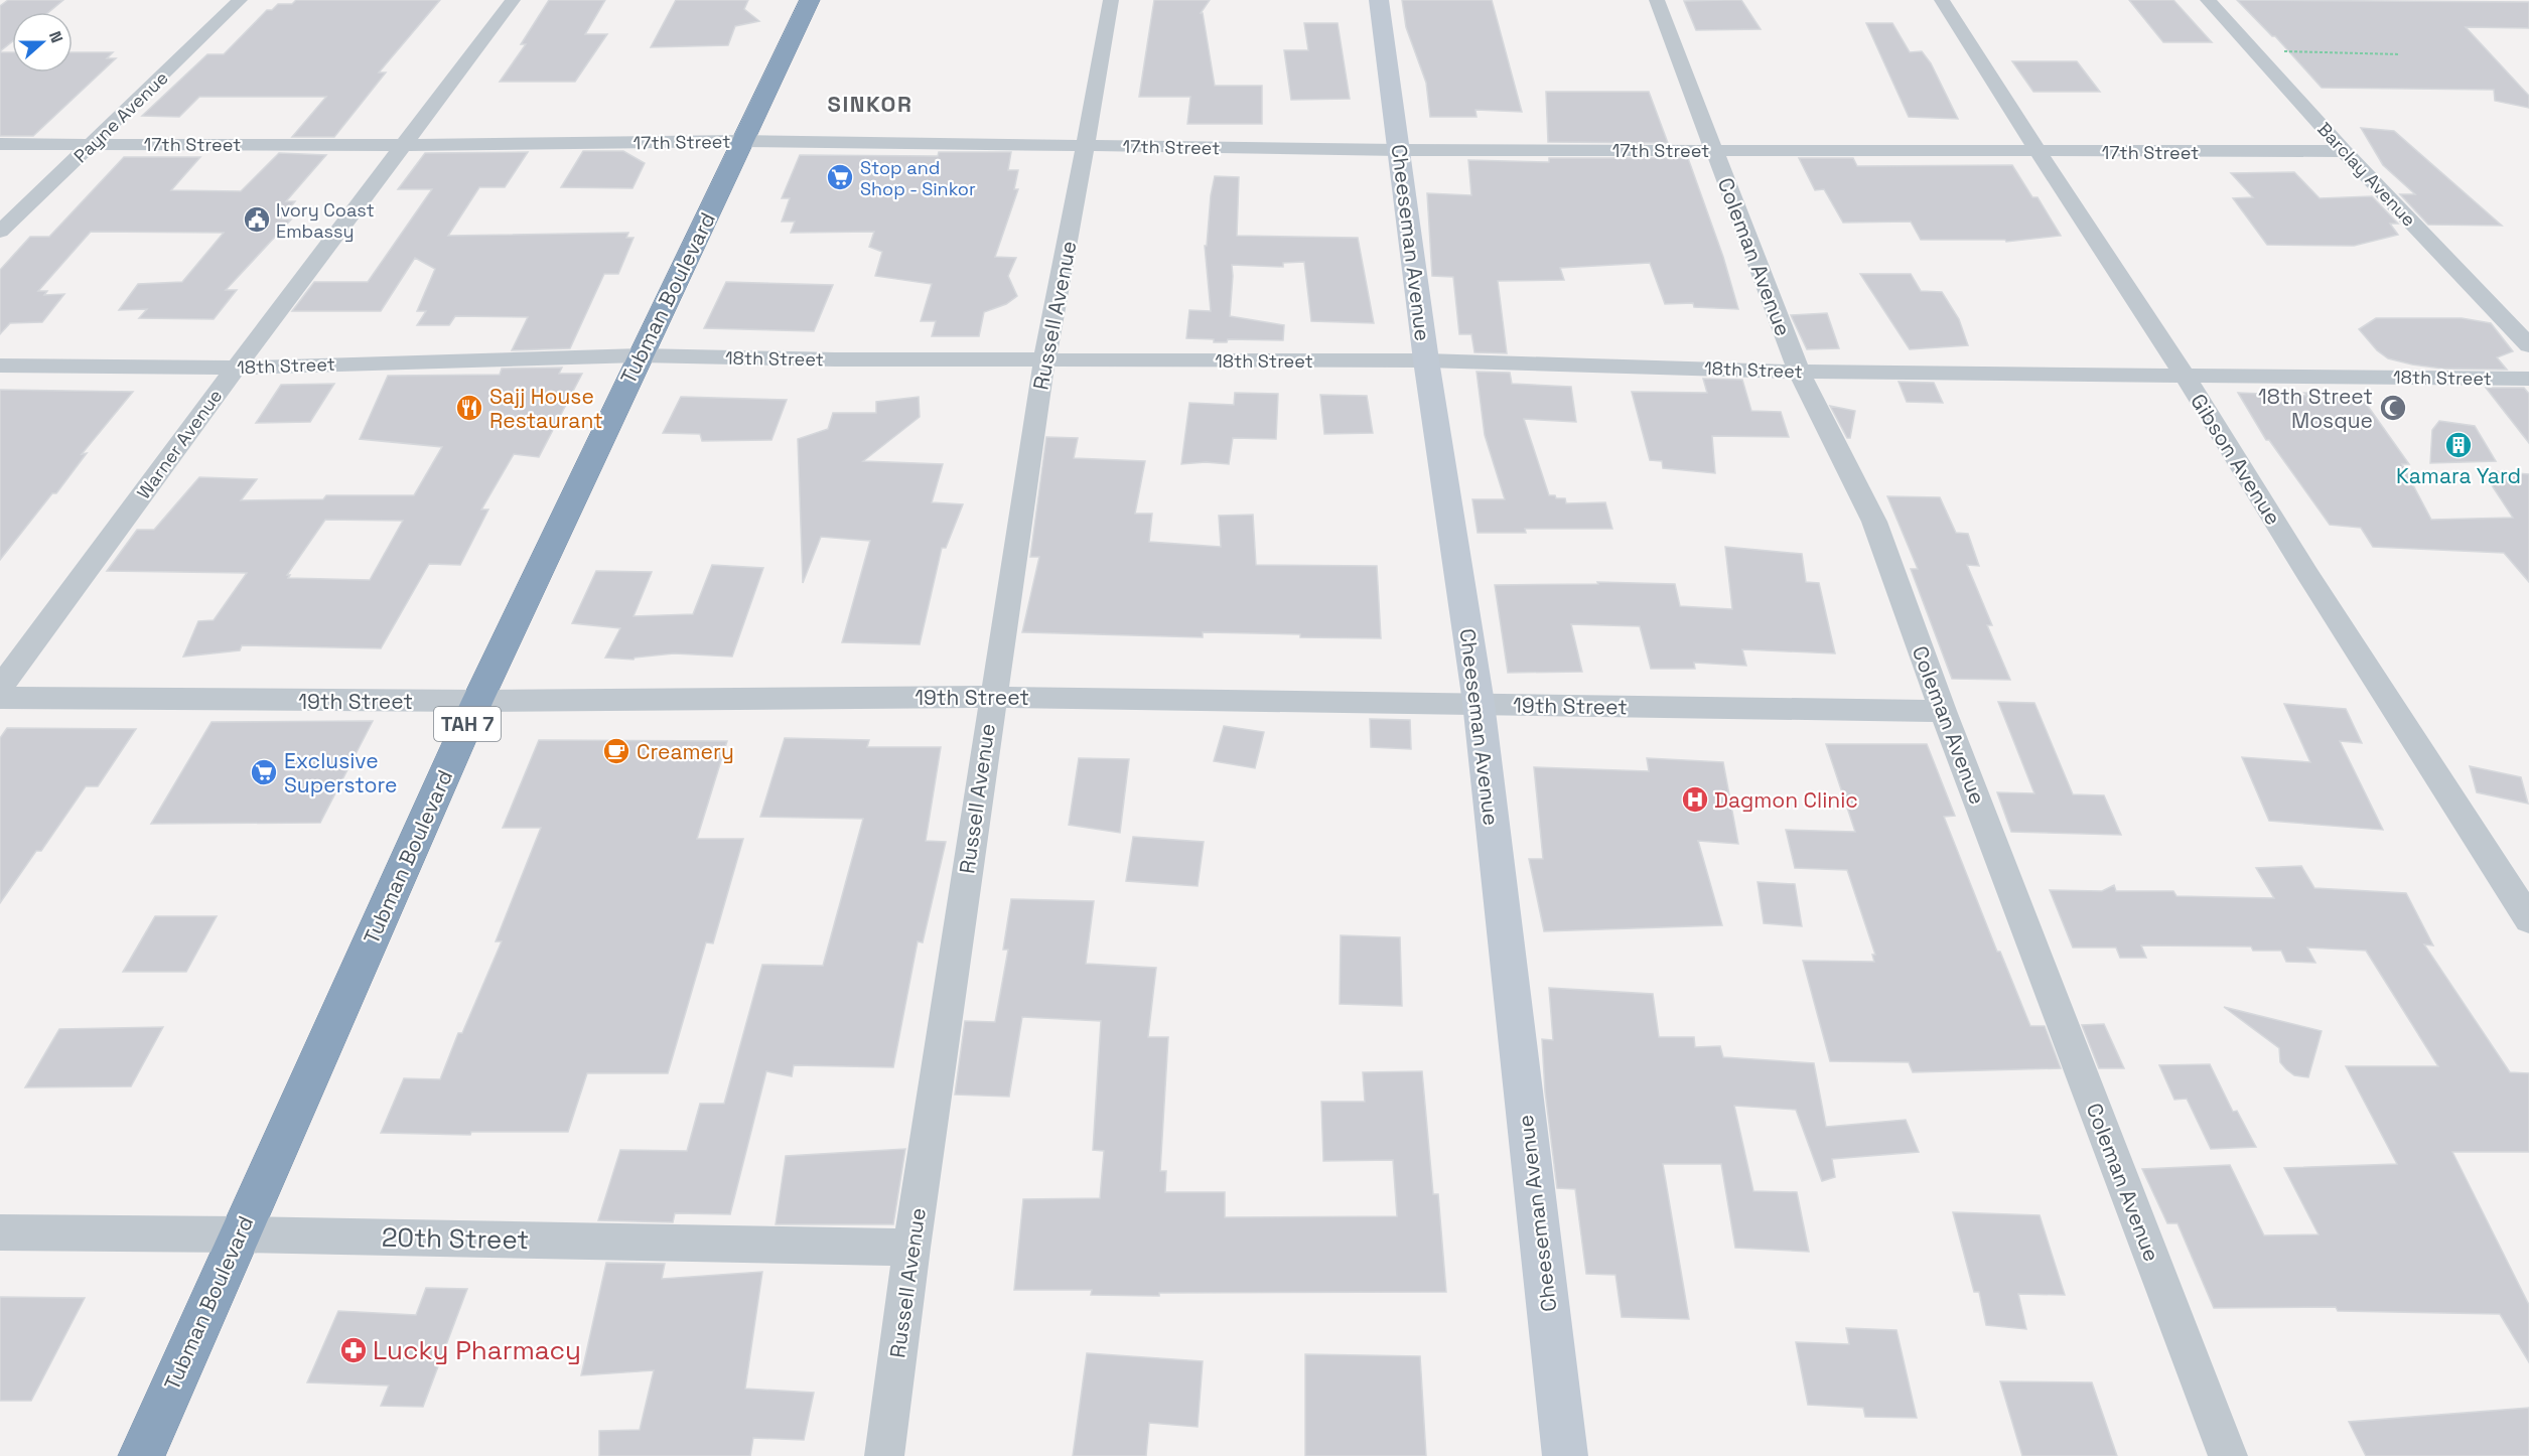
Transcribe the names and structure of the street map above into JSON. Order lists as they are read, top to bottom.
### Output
{
  "streets": {
    "highway": ["Tubman Boulevard", "TAH 7"],
    "street": [
      "Payne Avenue",
      "17th Street",
      "Barclay Avenue",
      "Cheeseman Avenue",
      "Coleman Avenue",
      "Russell Avenue",
      "18th Street",
      "Warner Avenue",
      "Gibson Avenue",
      "19th Street",
      "20th Street"
    ]
  },
  "crossings": [
    ["Payne Avenue", "17th Street"],
    ["17th Street", "Barclay Avenue"],
    ["17th Street", "Cheeseman Avenue"],
    ["17th Street", "Coleman Avenue"],
    ["17th Street", "Tubman Boulevard"],
    ["17th Street", "Russell Avenue"],
    ["17th Street", "Warner Avenue"],
    ["17th Street", "Gibson Avenue"],
    ["Cheeseman Avenue", "18th Street"],
    ["Cheeseman Avenue", "19th Street"],
    ["Coleman Avenue", "18th Street"],
    ["Coleman Avenue", "19th Street"],
    ["Tubman Boulevard", "18th Street"],
    ["Tubman Boulevard", "19th Street"],
    ["Tubman Boulevard", "20th Street"],
    ["Russell Avenue", "18th Street"],
    ["Russell Avenue", "19th Street"],
    ["Russell Avenue", "20th Street"],
    ["18th Street", "Warner Avenue"],
    ["18th Street", "Gibson Avenue"]
  ],
  "districts": ["SINKOR"],
  "places": {
    "supermarket": ["Stop and Shop - Sinkor", "Exclusive Superstore"],
    "public building": ["Ivory Coast Embassy"],
    "restaurant": ["Sajj House Restaurant"],
    "mosque": ["18th Street Mosque"],
    "building": ["Kamara Yard"],
    "cafe": ["Creamery"],
    "hospital": ["Dagmon Clinic"],
    "pharmacy": ["Lucky Pharmacy"]
  },
  "north": "right"
}
